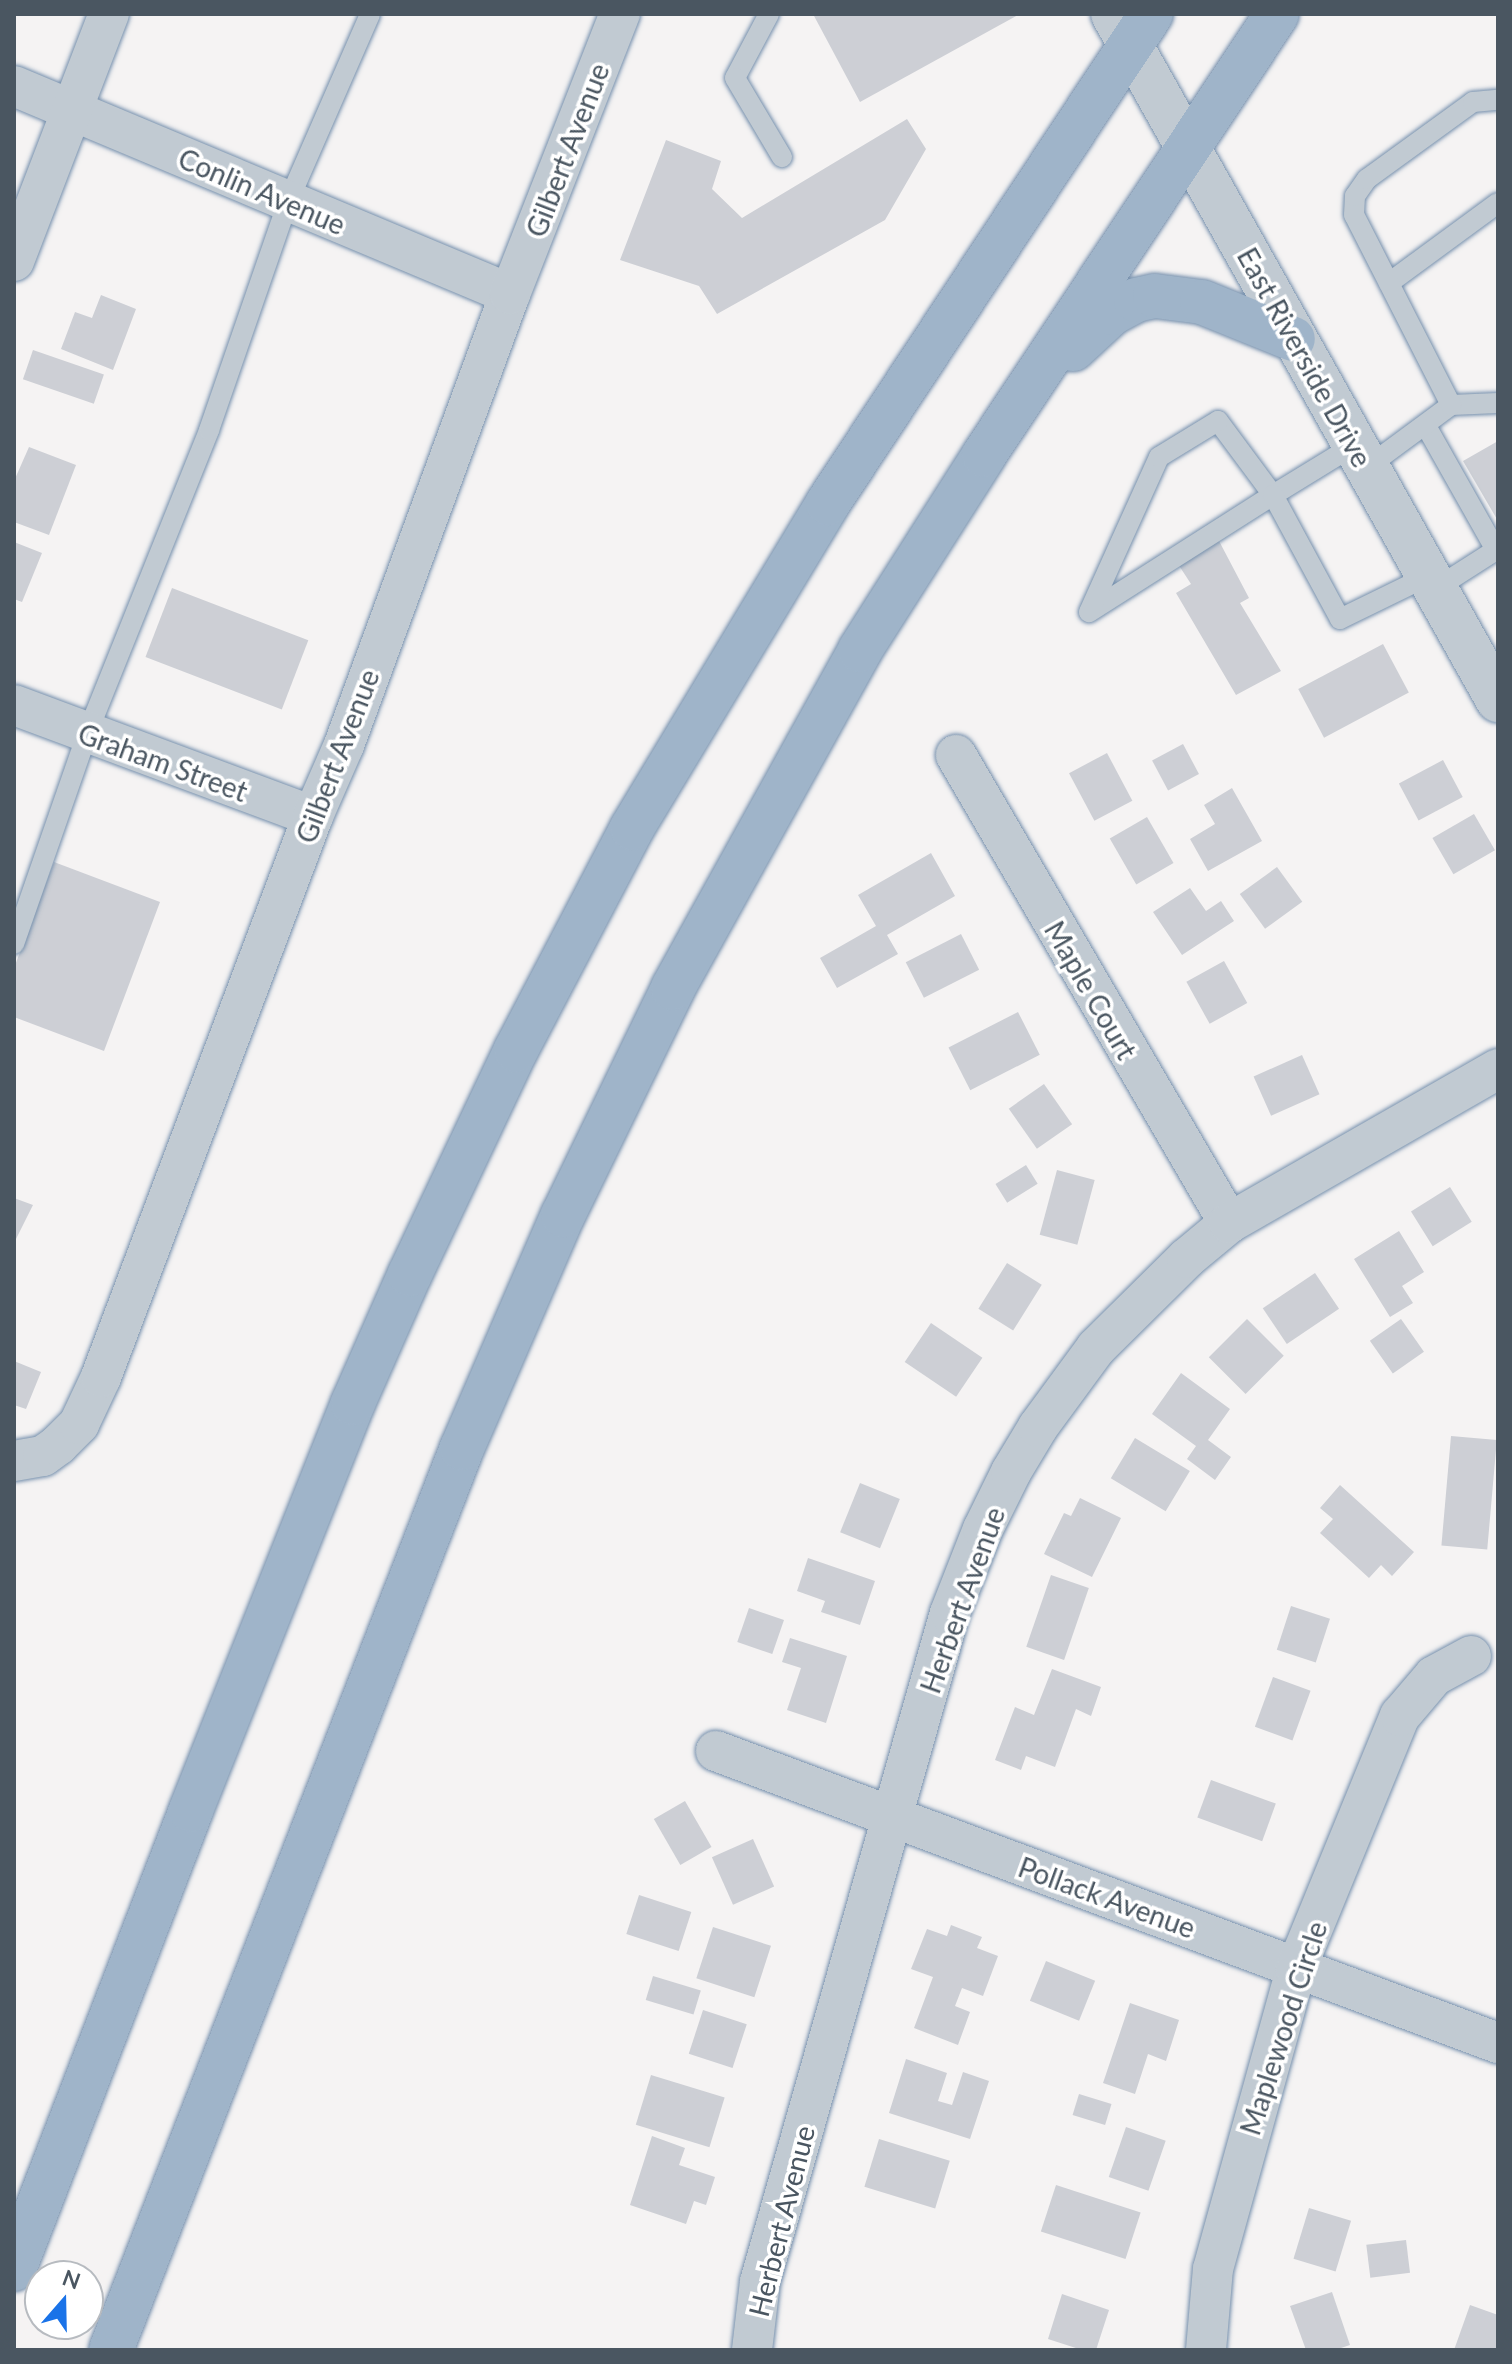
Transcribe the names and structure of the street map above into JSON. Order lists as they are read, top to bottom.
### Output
{
  "streets": {
    "street": [
      "Gilbert Avenue",
      "Conlin Avenue",
      "East Riverside Drive",
      "Graham Street",
      "Maple Court",
      "Herbert Avenue",
      "Pollack Avenue",
      "Maplewood Circle"
    ]
  },
  "crossings": [
    ["Gilbert Avenue", "Conlin Avenue"],
    ["Gilbert Avenue", "Graham Street"],
    ["Maple Court", "Herbert Avenue"],
    ["Herbert Avenue", "Pollack Avenue"],
    ["Pollack Avenue", "Maplewood Circle"]
  ],
  "north": "top"
}
